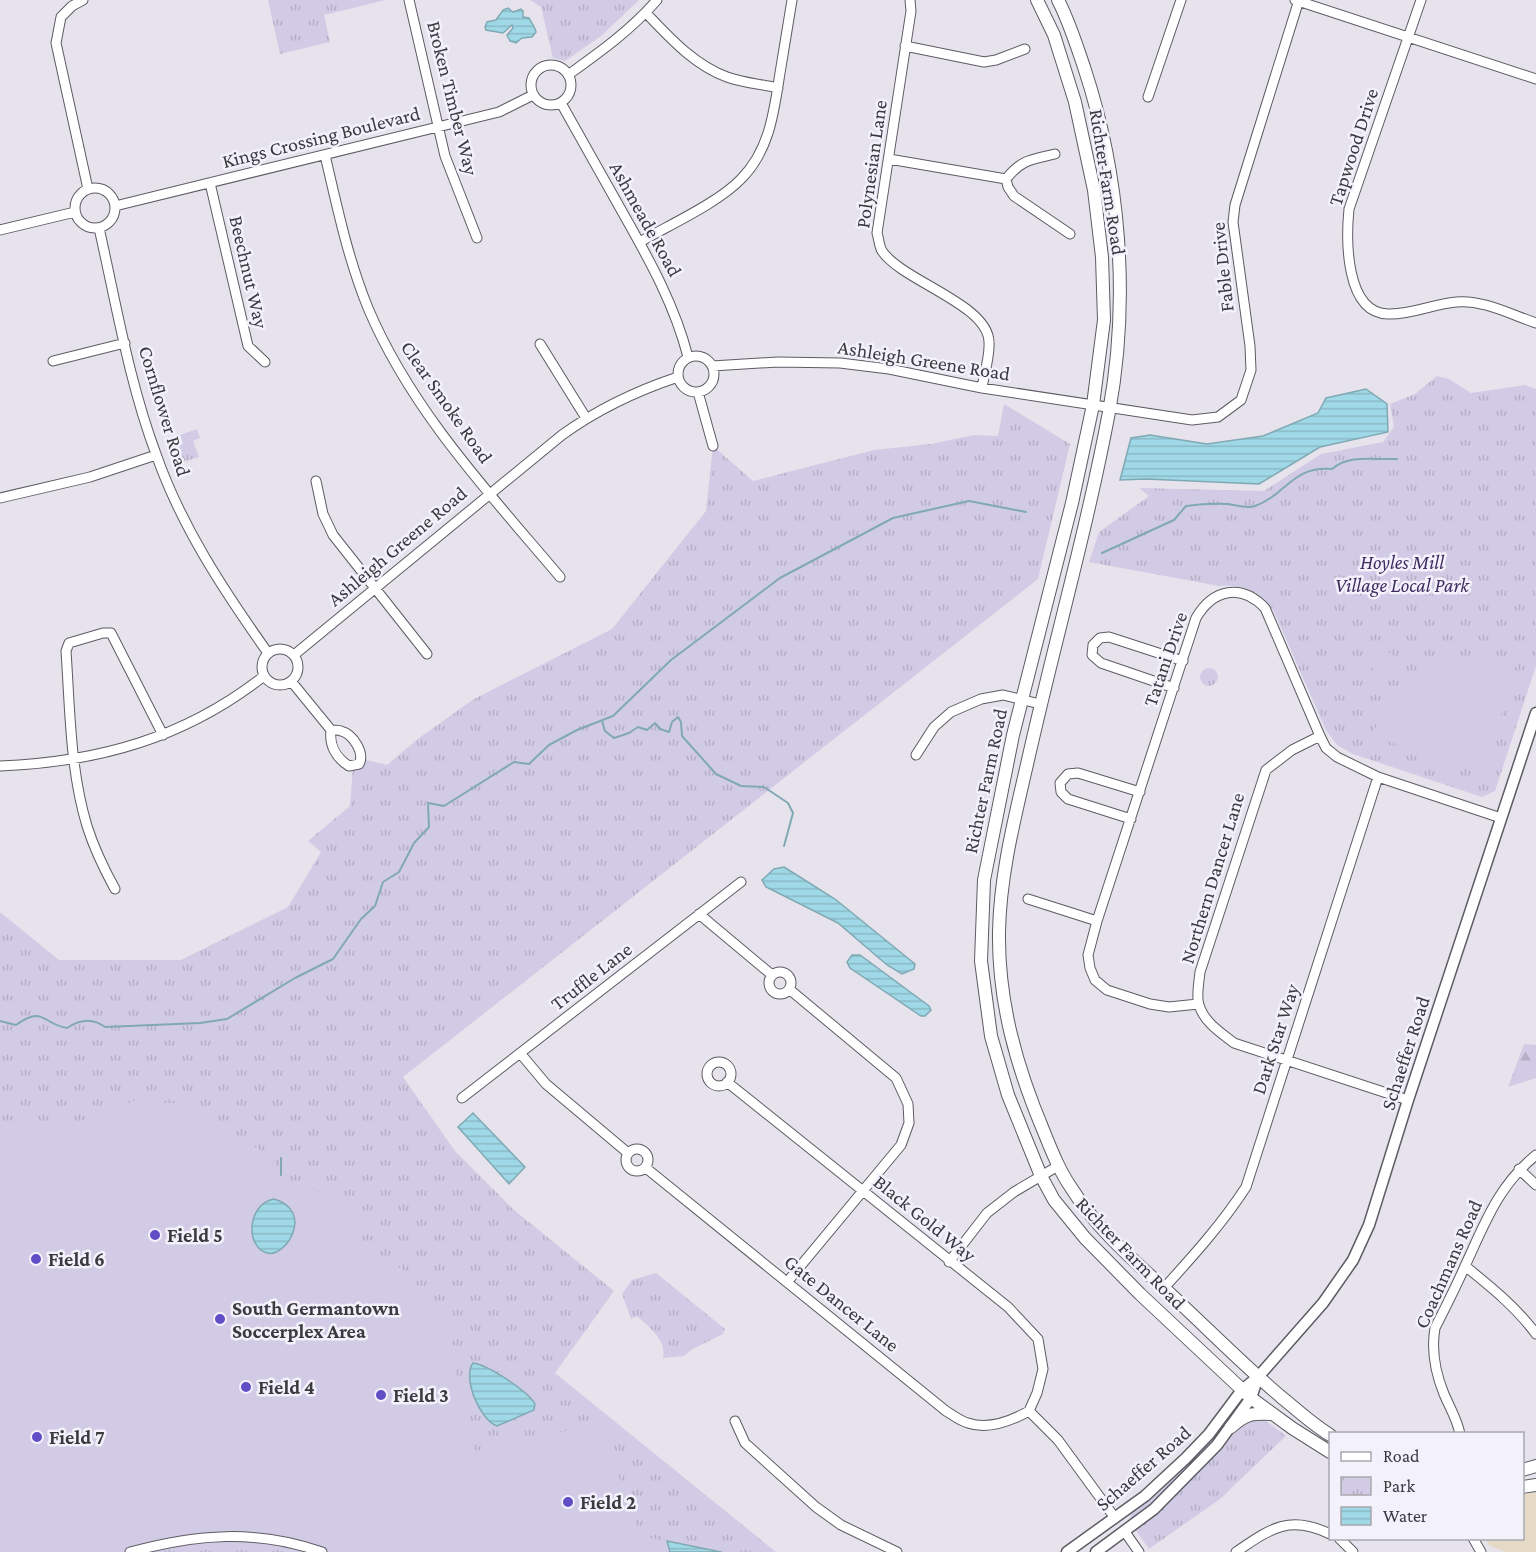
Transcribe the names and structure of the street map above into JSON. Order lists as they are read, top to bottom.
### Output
{
  "streets": {
    "main road": ["Richter Farm Road"],
    "street": [
      "Broken Timber Way",
      "Kings Crossing Boulevard",
      "Tapwood Drive",
      "Polynesian Lane",
      "Ashmeade Road",
      "Fable Drive",
      "Beechnut Way",
      "Ashleigh Greene Road",
      "Clear Smoke Road",
      "Cornflower Road",
      "Tatani Drive",
      "Northern Dancer Lane",
      "Truffle Lane",
      "Dark Star Way",
      "Schaeffer Road",
      "Black Gold Way",
      "Coachmans Road",
      "Gate Dancer Lane"
    ]
  },
  "crossings": [
    ["Broken Timber Way", "Kings Crossing Boulevard"],
    ["Kings Crossing Boulevard", "Ashmeade Road"],
    ["Kings Crossing Boulevard", "Beechnut Way"],
    ["Kings Crossing Boulevard", "Clear Smoke Road"],
    ["Kings Crossing Boulevard", "Cornflower Road"],
    ["Polynesian Lane", "Ashleigh Greene Road"],
    ["Richter Farm Road", "Fable Drive"],
    ["Richter Farm Road", "Ashleigh Greene Road"],
    ["Richter Farm Road", "Dark Star Way"],
    ["Richter Farm Road", "Schaeffer Road"],
    ["Ashmeade Road", "Ashleigh Greene Road"],
    ["Fable Drive", "Ashleigh Greene Road"],
    ["Ashleigh Greene Road", "Clear Smoke Road"],
    ["Ashleigh Greene Road", "Cornflower Road"],
    ["Tatani Drive", "Northern Dancer Lane"],
    ["Tatani Drive", "Dark Star Way"],
    ["Tatani Drive", "Schaeffer Road"],
    ["Truffle Lane", "Gate Dancer Lane"],
    ["Black Gold Way", "Gate Dancer Lane"]
  ],
  "parks": ["Hoyles Mill Village Local Park"],
  "places": [
    "Field 5",
    "Field 6",
    "South Germantown Soccerplex Area",
    "Field 4",
    "Field 3",
    "Field 7",
    "Field 2"
  ],
  "legend": ["Road", "Park", "Water"]
}
